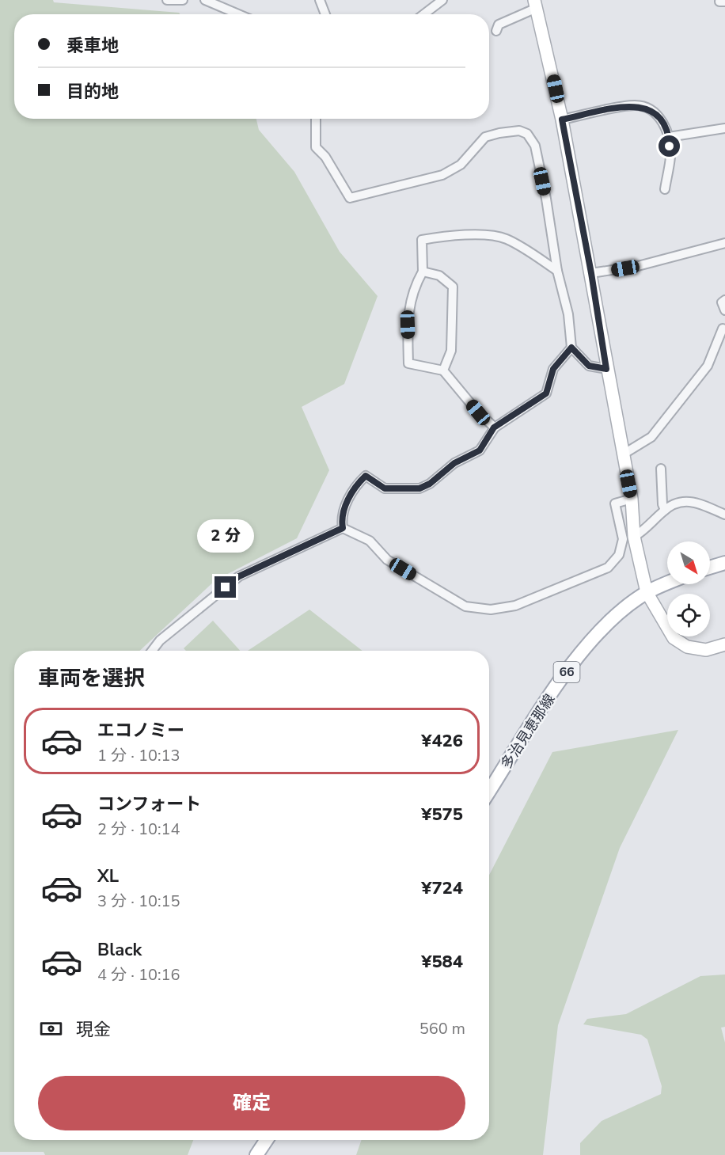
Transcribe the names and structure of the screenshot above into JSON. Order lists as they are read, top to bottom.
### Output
{
  "streets": {
    "main road": ["66", "多治見恵那線"]
  },
  "north": "bottom right",
  "page": {
    "banner": ["乗車地", "目的地"],
    "bubble": "2 分",
    "heading": "車両を選択",
    "list": [
      {
        "name": "エコノミー",
        "note": "1 分 · 10:13",
        "value": "¥426"
      },
      {
        "name": "コンフォート",
        "note": "2 分 · 10:14",
        "value": "¥575"
      },
      {
        "name": "XL",
        "note": "3 分 · 10:15",
        "value": "¥724"
      },
      {
        "name": "Black",
        "note": "4 分 · 10:16",
        "value": "¥584"
      }
    ],
    "pay": ["現金", "560 m"],
    "buttons": "確定"
  }
}
